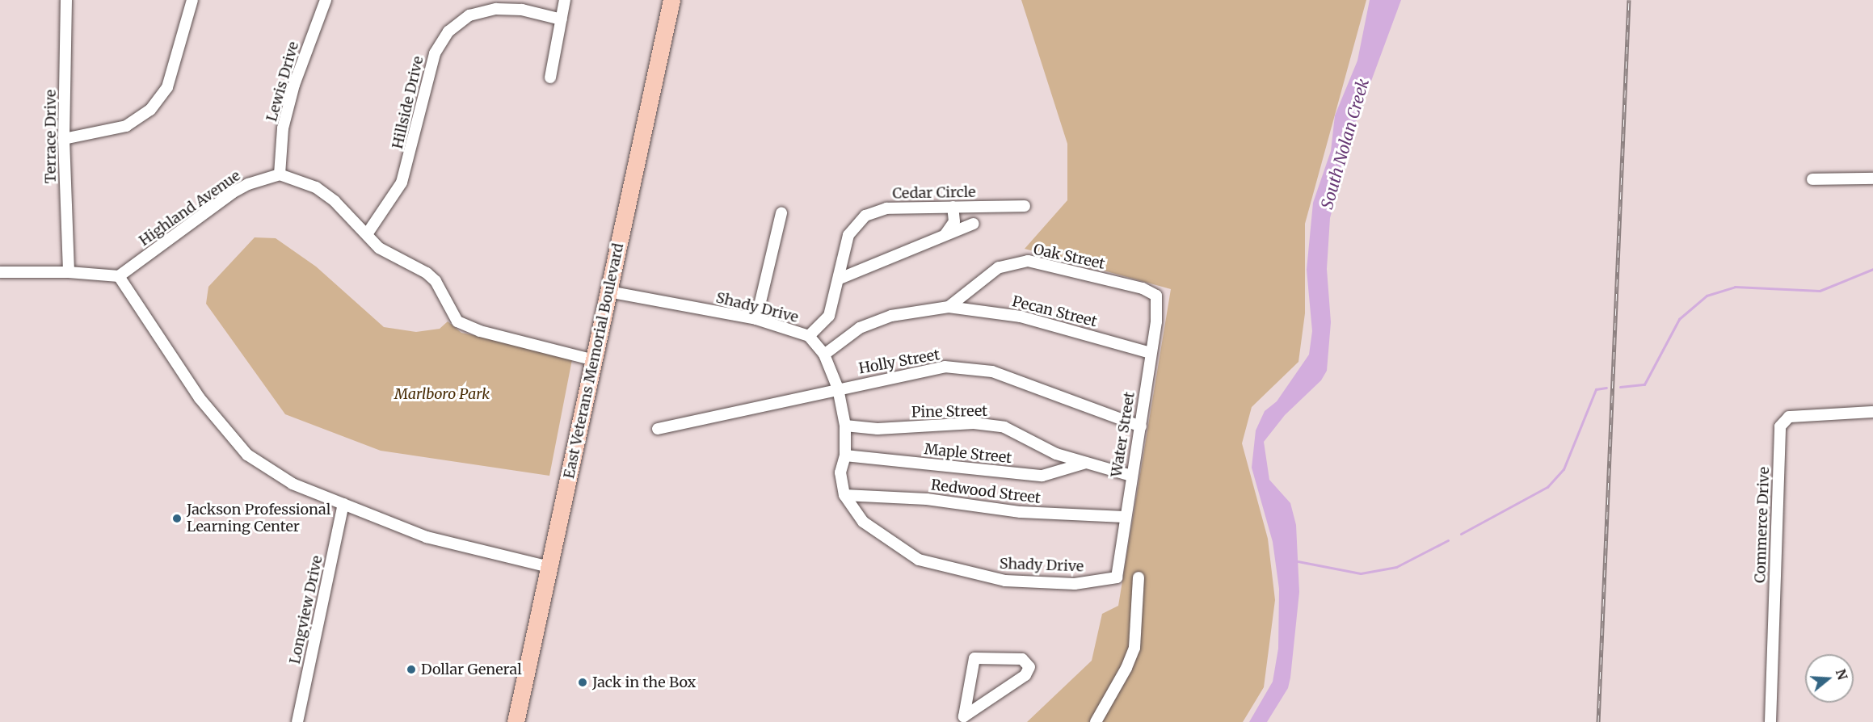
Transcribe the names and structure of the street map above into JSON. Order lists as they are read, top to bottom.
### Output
{
  "streets": {
    "main road": ["East Veterans Memorial Boulevard"],
    "street": [
      "Lewis Drive",
      "Hillside Drive",
      "Terrace Drive",
      "Cedar Circle",
      "Highland Avenue",
      "Oak Street",
      "Shady Drive",
      "Pecan Street",
      "Holly Street",
      "Pine Street",
      "Water Street",
      "Maple Street",
      "Redwood Street",
      "Commerce Drive",
      "Longview Drive"
    ]
  },
  "crossings": [
    ["Lewis Drive", "Highland Avenue"],
    ["Cedar Circle", "Shady Drive"],
    ["Oak Street", "Shady Drive"],
    ["Oak Street", "Pecan Street"],
    ["Oak Street", "Water Street"],
    ["Shady Drive", "East Veterans Memorial Boulevard"],
    ["Shady Drive", "Holly Street"],
    ["Shady Drive", "Pine Street"],
    ["Shady Drive", "Water Street"],
    ["Shady Drive", "Maple Street"],
    ["Shady Drive", "Redwood Street"],
    ["Pecan Street", "Water Street"],
    ["Holly Street", "Water Street"],
    ["Pine Street", "Water Street"],
    ["Pine Street", "Maple Street"],
    ["Water Street", "Redwood Street"]
  ],
  "water": ["South Nolan Creek"],
  "parks": ["Marlboro Park"],
  "places": ["Jackson Professional Learning Center", "Dollar General", "Jack in the Box"],
  "north": "right"
}
